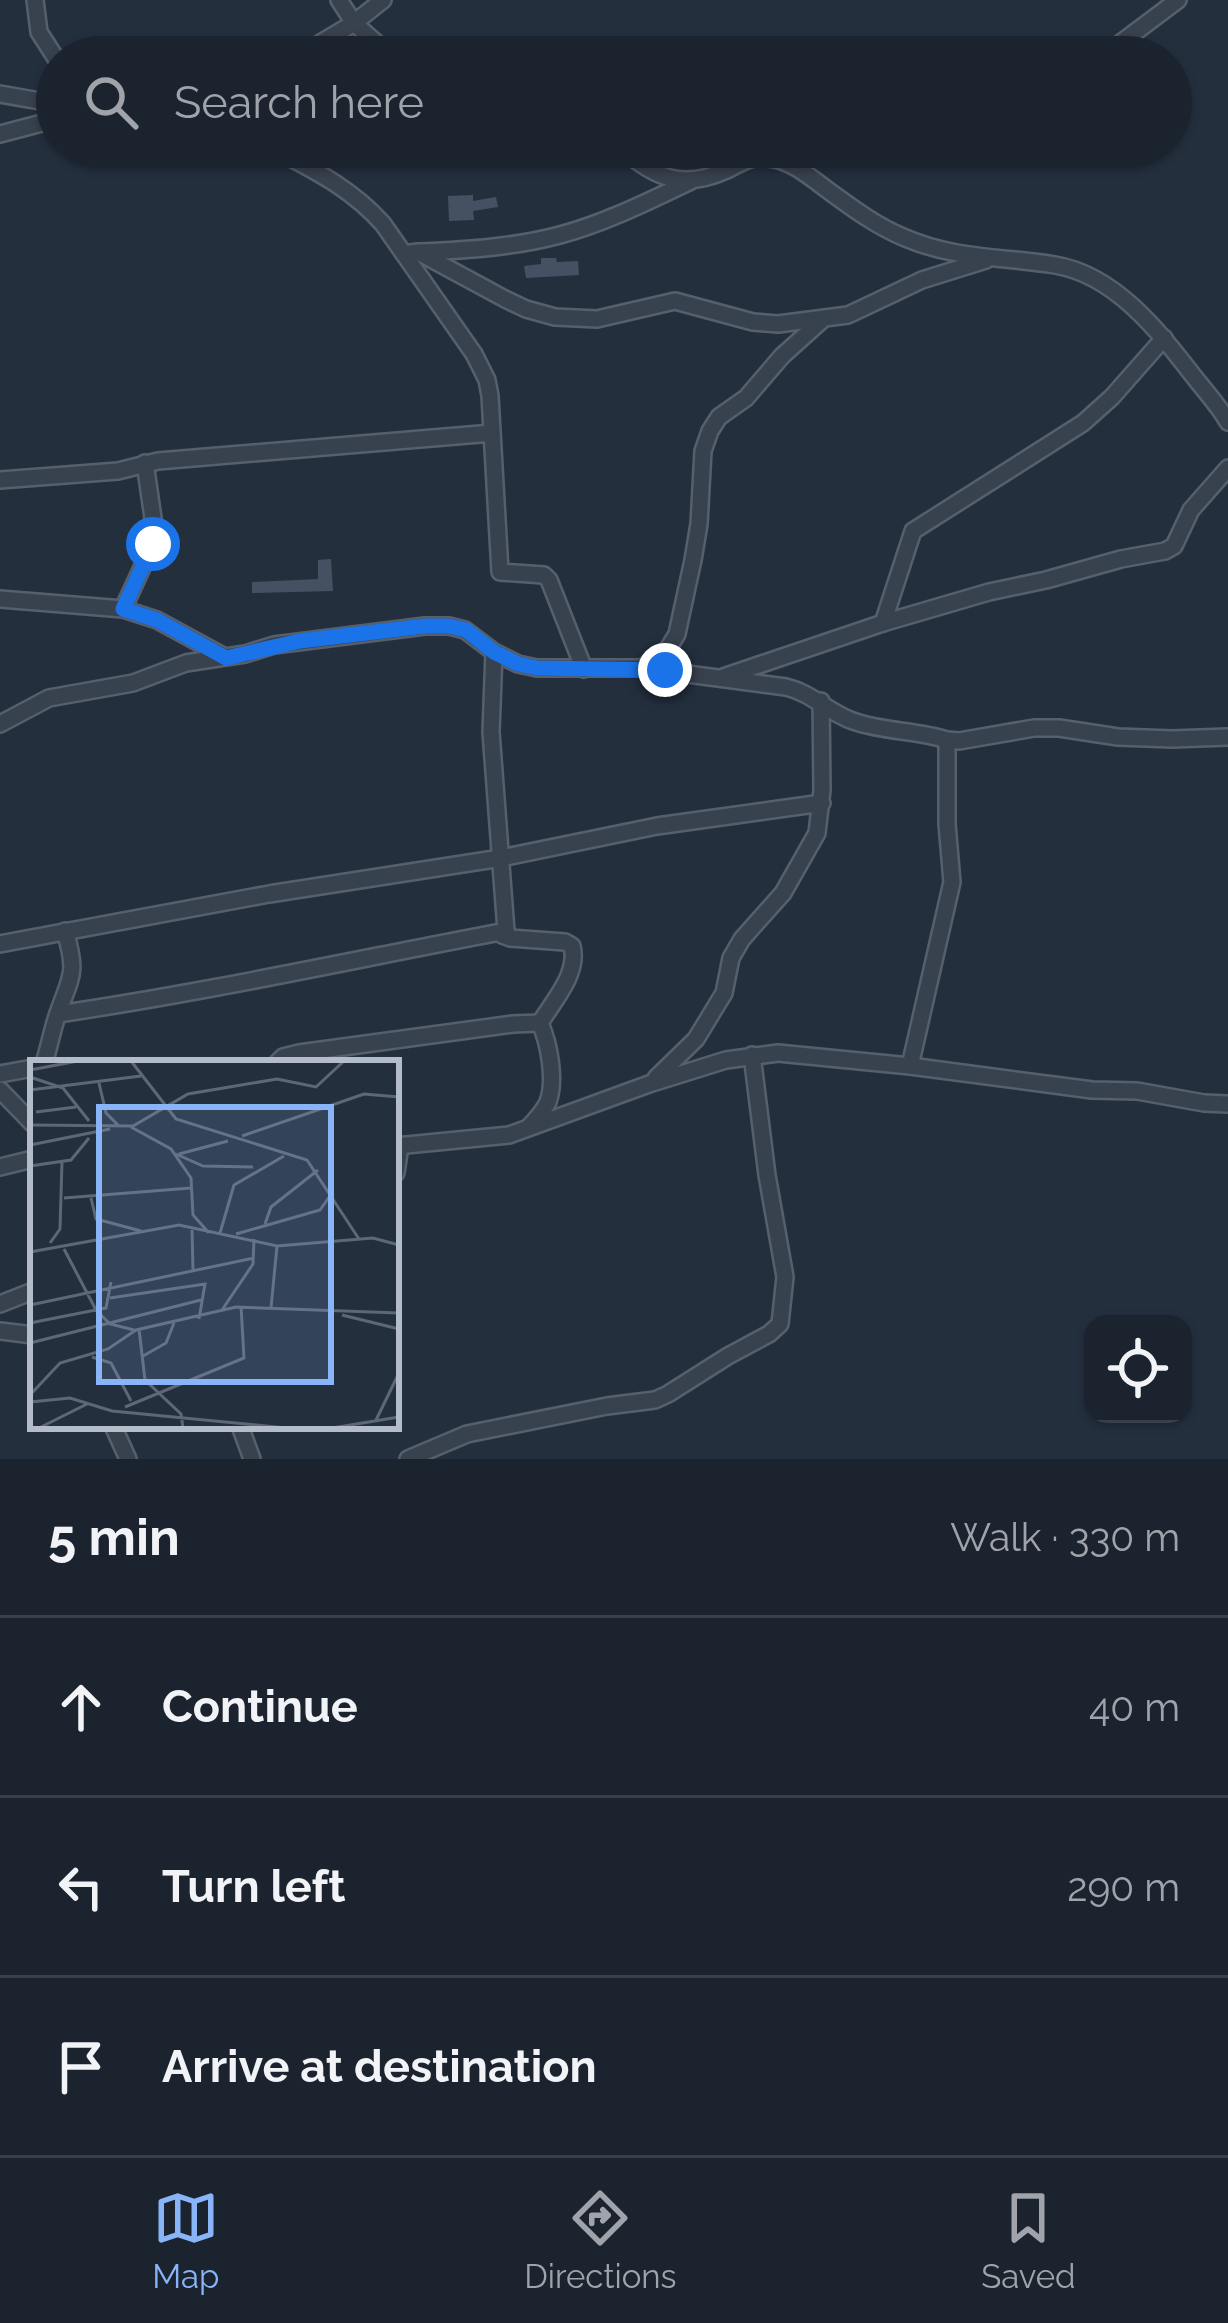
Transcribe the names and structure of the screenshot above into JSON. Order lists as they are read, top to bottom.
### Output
{
  "page": {
    "search": "Search here",
    "heading": ["5 min", "Walk · 330 m"],
    "list": [
      ["Continue", "40 m"],
      ["Turn left", "290 m"],
      "Arrive at destination"
    ],
    "nav": ["Map", "Directions", "Saved"]
  }
}
